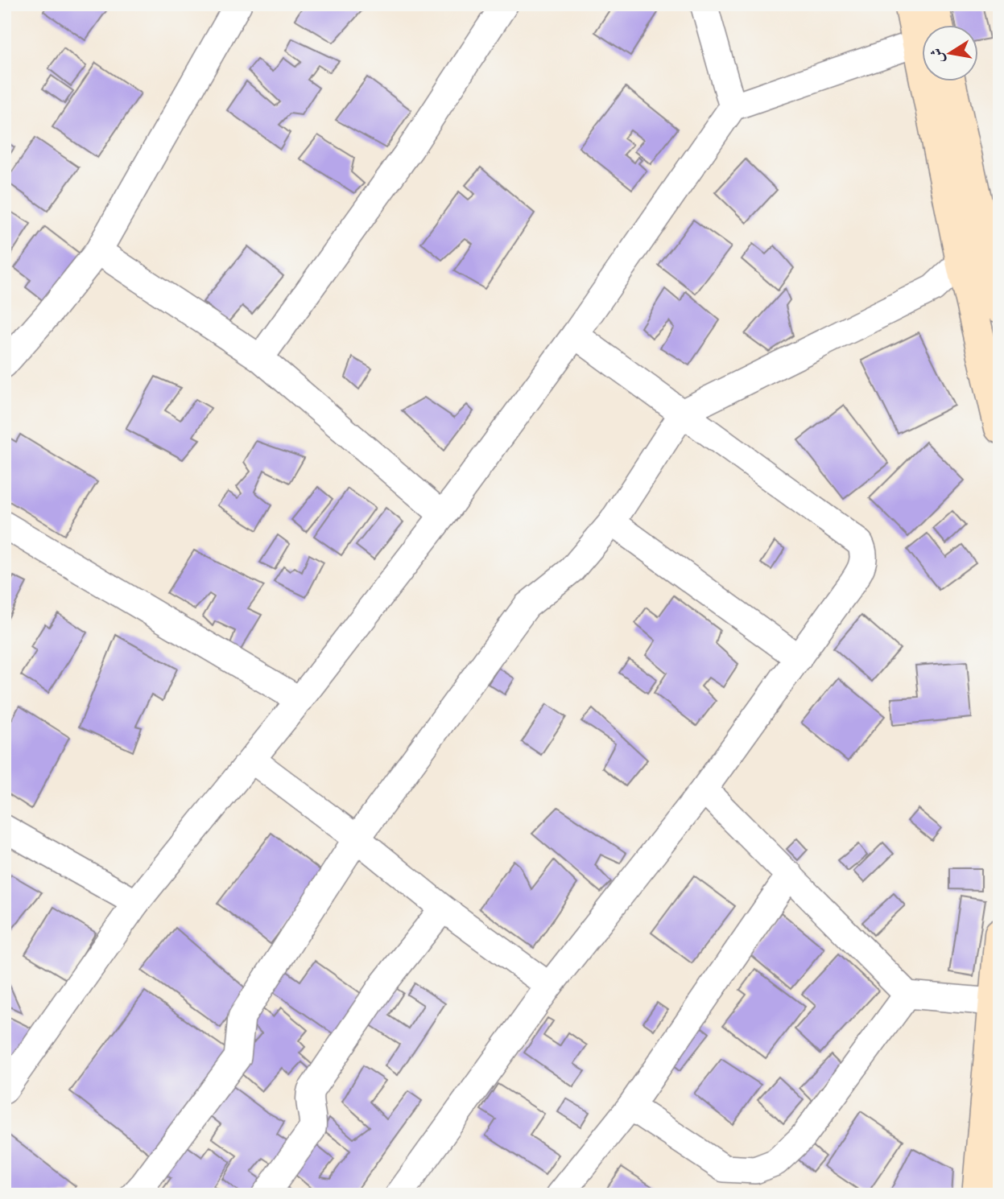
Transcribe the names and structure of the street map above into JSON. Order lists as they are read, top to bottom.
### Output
{
  "north": "left"
}
